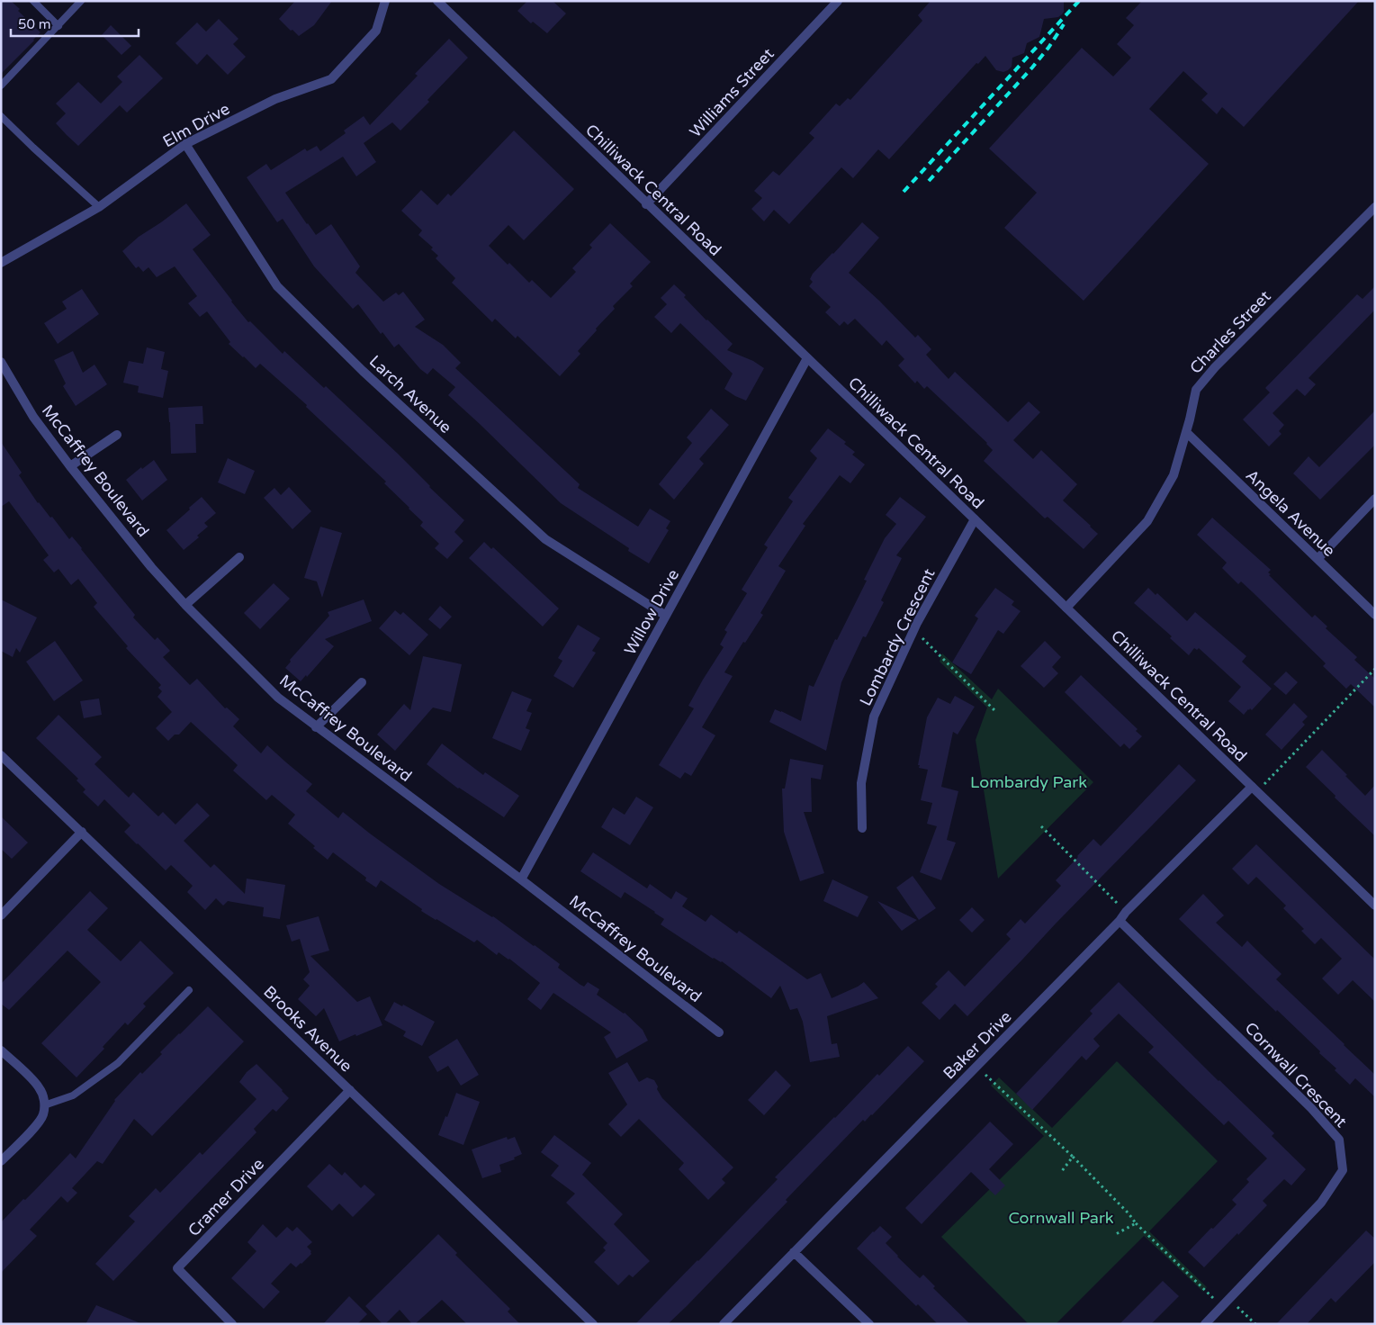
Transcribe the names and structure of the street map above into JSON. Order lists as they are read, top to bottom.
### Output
{
  "streets": {
    "street": [
      "Williams Street",
      "Elm Drive",
      "Chilliwack Central Road",
      "Charles Street",
      "Larch Avenue",
      "McCaffrey Boulevard",
      "Angela Avenue",
      "Willow Drive",
      "Lombardy Crescent",
      "Brooks Avenue",
      "Baker Drive",
      "Cornwall Crescent",
      "Cramer Drive"
    ]
  },
  "crossings": [
    ["Williams Street", "Chilliwack Central Road"],
    ["Elm Drive", "Larch Avenue"],
    ["Chilliwack Central Road", "Charles Street"],
    ["Chilliwack Central Road", "Willow Drive"],
    ["Chilliwack Central Road", "Lombardy Crescent"],
    ["Chilliwack Central Road", "Baker Drive"],
    ["Charles Street", "Angela Avenue"],
    ["Larch Avenue", "Willow Drive"],
    ["McCaffrey Boulevard", "Willow Drive"],
    ["Brooks Avenue", "Cramer Drive"],
    ["Baker Drive", "Cornwall Crescent"]
  ],
  "parks": ["Lombardy Park", "Cornwall Park"],
  "scale_bar": "50 m"
}
